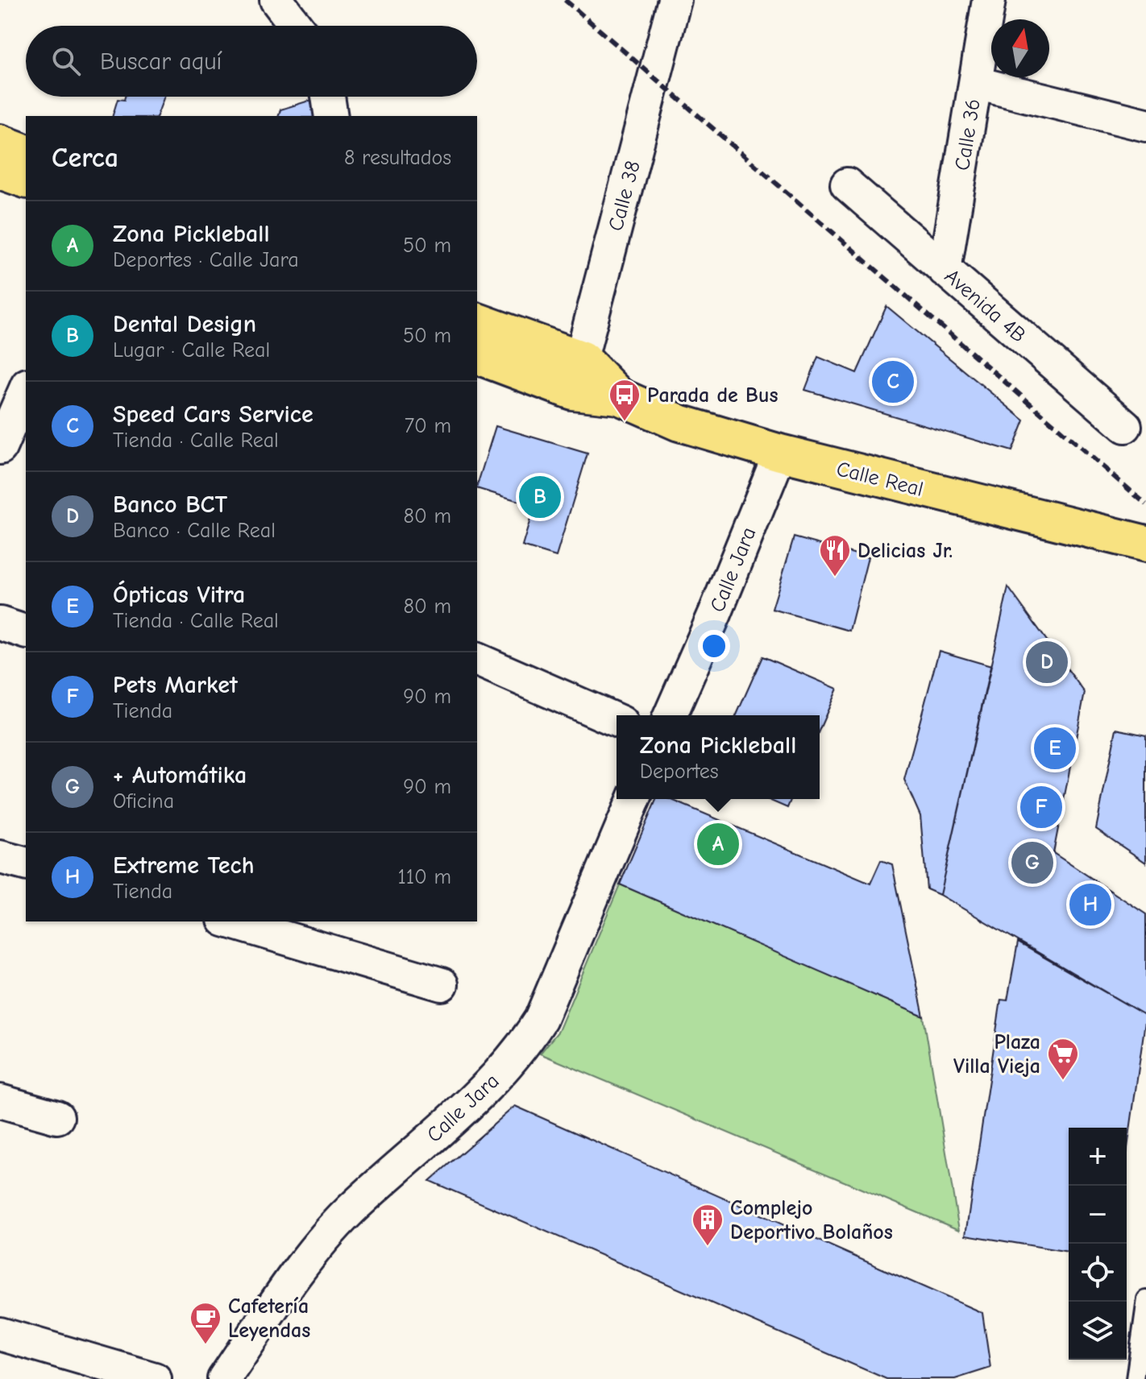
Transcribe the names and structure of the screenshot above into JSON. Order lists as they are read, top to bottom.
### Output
{
  "streets": {
    "main road": ["Calle Real"],
    "street": [
      "Calle 36",
      "Calle 38",
      "Avenida 4B",
      "Calle Jara"
    ]
  },
  "crossings": [
    ["Calle 36", "Avenida 4B"],
    ["Calle 38", "Calle Real"],
    ["Calle Real", "Calle Jara"]
  ],
  "places": {
    "bus stop": ["Parada de Bus"],
    "restaurant": ["Delicias Jr."],
    "supermarket": ["Plaza Villa Vieja"],
    "building": ["Complejo Deportivo Bolaños"],
    "cafe": ["Cafetería Leyendas"]
  },
  "north": "top",
  "page": {
    "search": "Buscar aquí",
    "heading": ["Cerca", "8 resultados"],
    "list": [
      {
        "mark": "A",
        "name": "Zona Pickleball",
        "note": "Deportes · Calle Jara",
        "value": "50 m"
      },
      {
        "mark": "B",
        "name": "Dental Design",
        "note": "Lugar · Calle Real",
        "value": "50 m"
      },
      {
        "mark": "C",
        "name": "Speed Cars Service",
        "note": "Tienda · Calle Real",
        "value": "70 m"
      },
      {
        "mark": "D",
        "name": "Banco BCT",
        "note": "Banco · Calle Real",
        "value": "80 m"
      },
      {
        "mark": "E",
        "name": "Ópticas Vitra",
        "note": "Tienda · Calle Real",
        "value": "80 m"
      },
      {
        "mark": "F",
        "name": "Pets Market",
        "note": "Tienda",
        "value": "90 m"
      },
      {
        "mark": "G",
        "name": "+ Automátika",
        "note": "Oficina",
        "value": "90 m"
      },
      {
        "mark": "H",
        "name": "Extreme Tech",
        "note": "Tienda",
        "value": "110 m"
      }
    ],
    "pins": [
      "C",
      "B",
      "D",
      "E",
      "F",
      "A",
      "G",
      "H"
    ],
    "popup": ["Zona Pickleball", "Deportes"],
    "map_buttons": ["+", "−"]
  }
}
